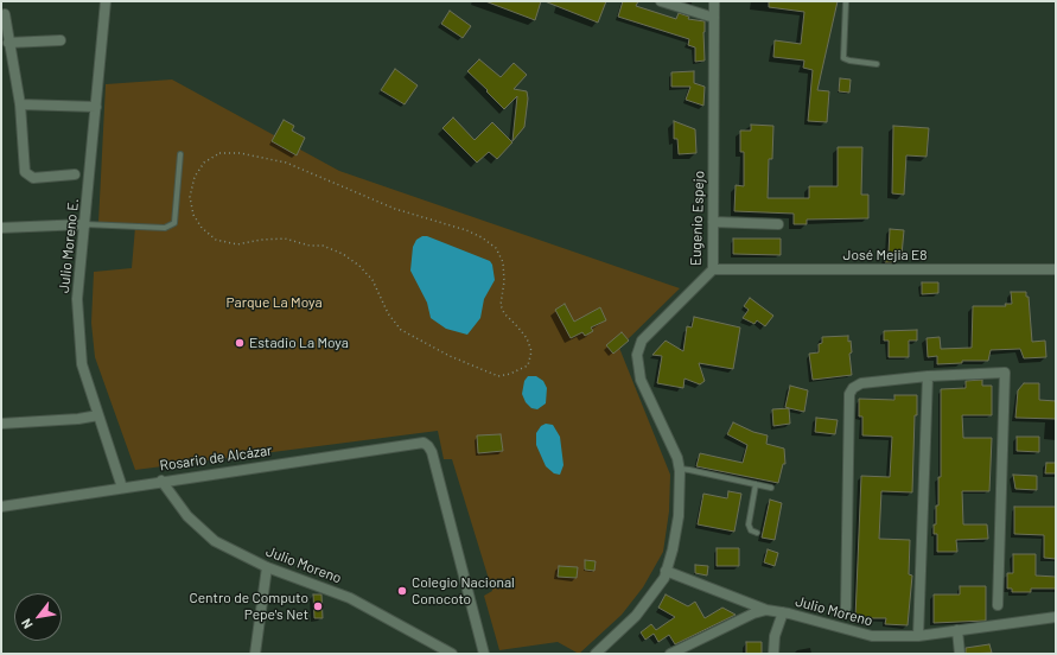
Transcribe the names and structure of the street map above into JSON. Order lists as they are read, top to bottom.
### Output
{
  "streets": {
    "street": [
      "Eugenio Espejo",
      "Julio Moreno E.",
      "José Mejia E8",
      "Rosario de Alcázar",
      "Julio Moreno"
    ]
  },
  "crossings": [
    ["Eugenio Espejo", "José Mejia E8"],
    ["Julio Moreno E.", "Rosario de Alcázar"],
    ["Rosario de Alcázar", "Julio Moreno"]
  ],
  "parks": ["Parque La Moya"],
  "places": ["Estadio La Moya", "Colegio Nacional Conocoto", "Centro de Computo Pepe's Net"],
  "north": "bottom left"
}
